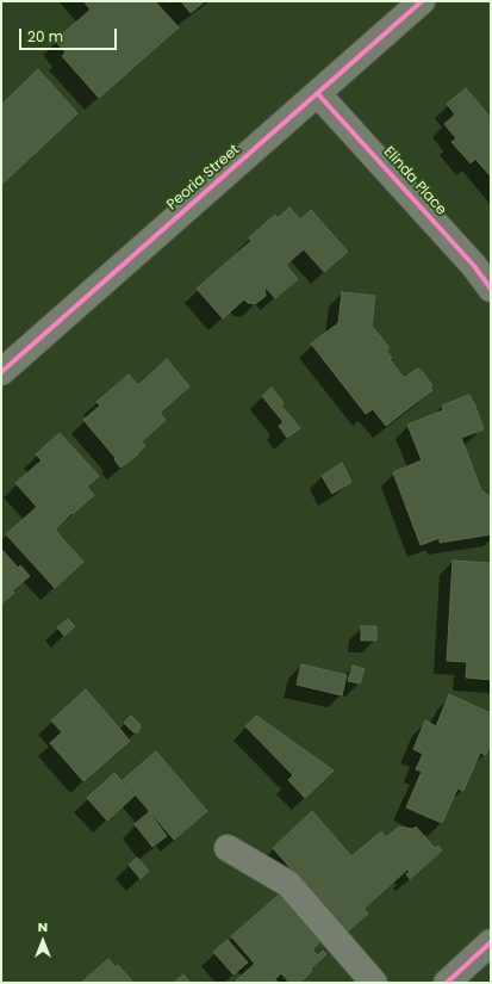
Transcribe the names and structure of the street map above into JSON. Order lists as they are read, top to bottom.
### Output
{
  "streets": {
    "street": ["Peoria Street", "Elinda Place"]
  },
  "crossings": [
    ["Peoria Street", "Elinda Place"]
  ],
  "scale_bar": "20 m",
  "north": "top"
}
